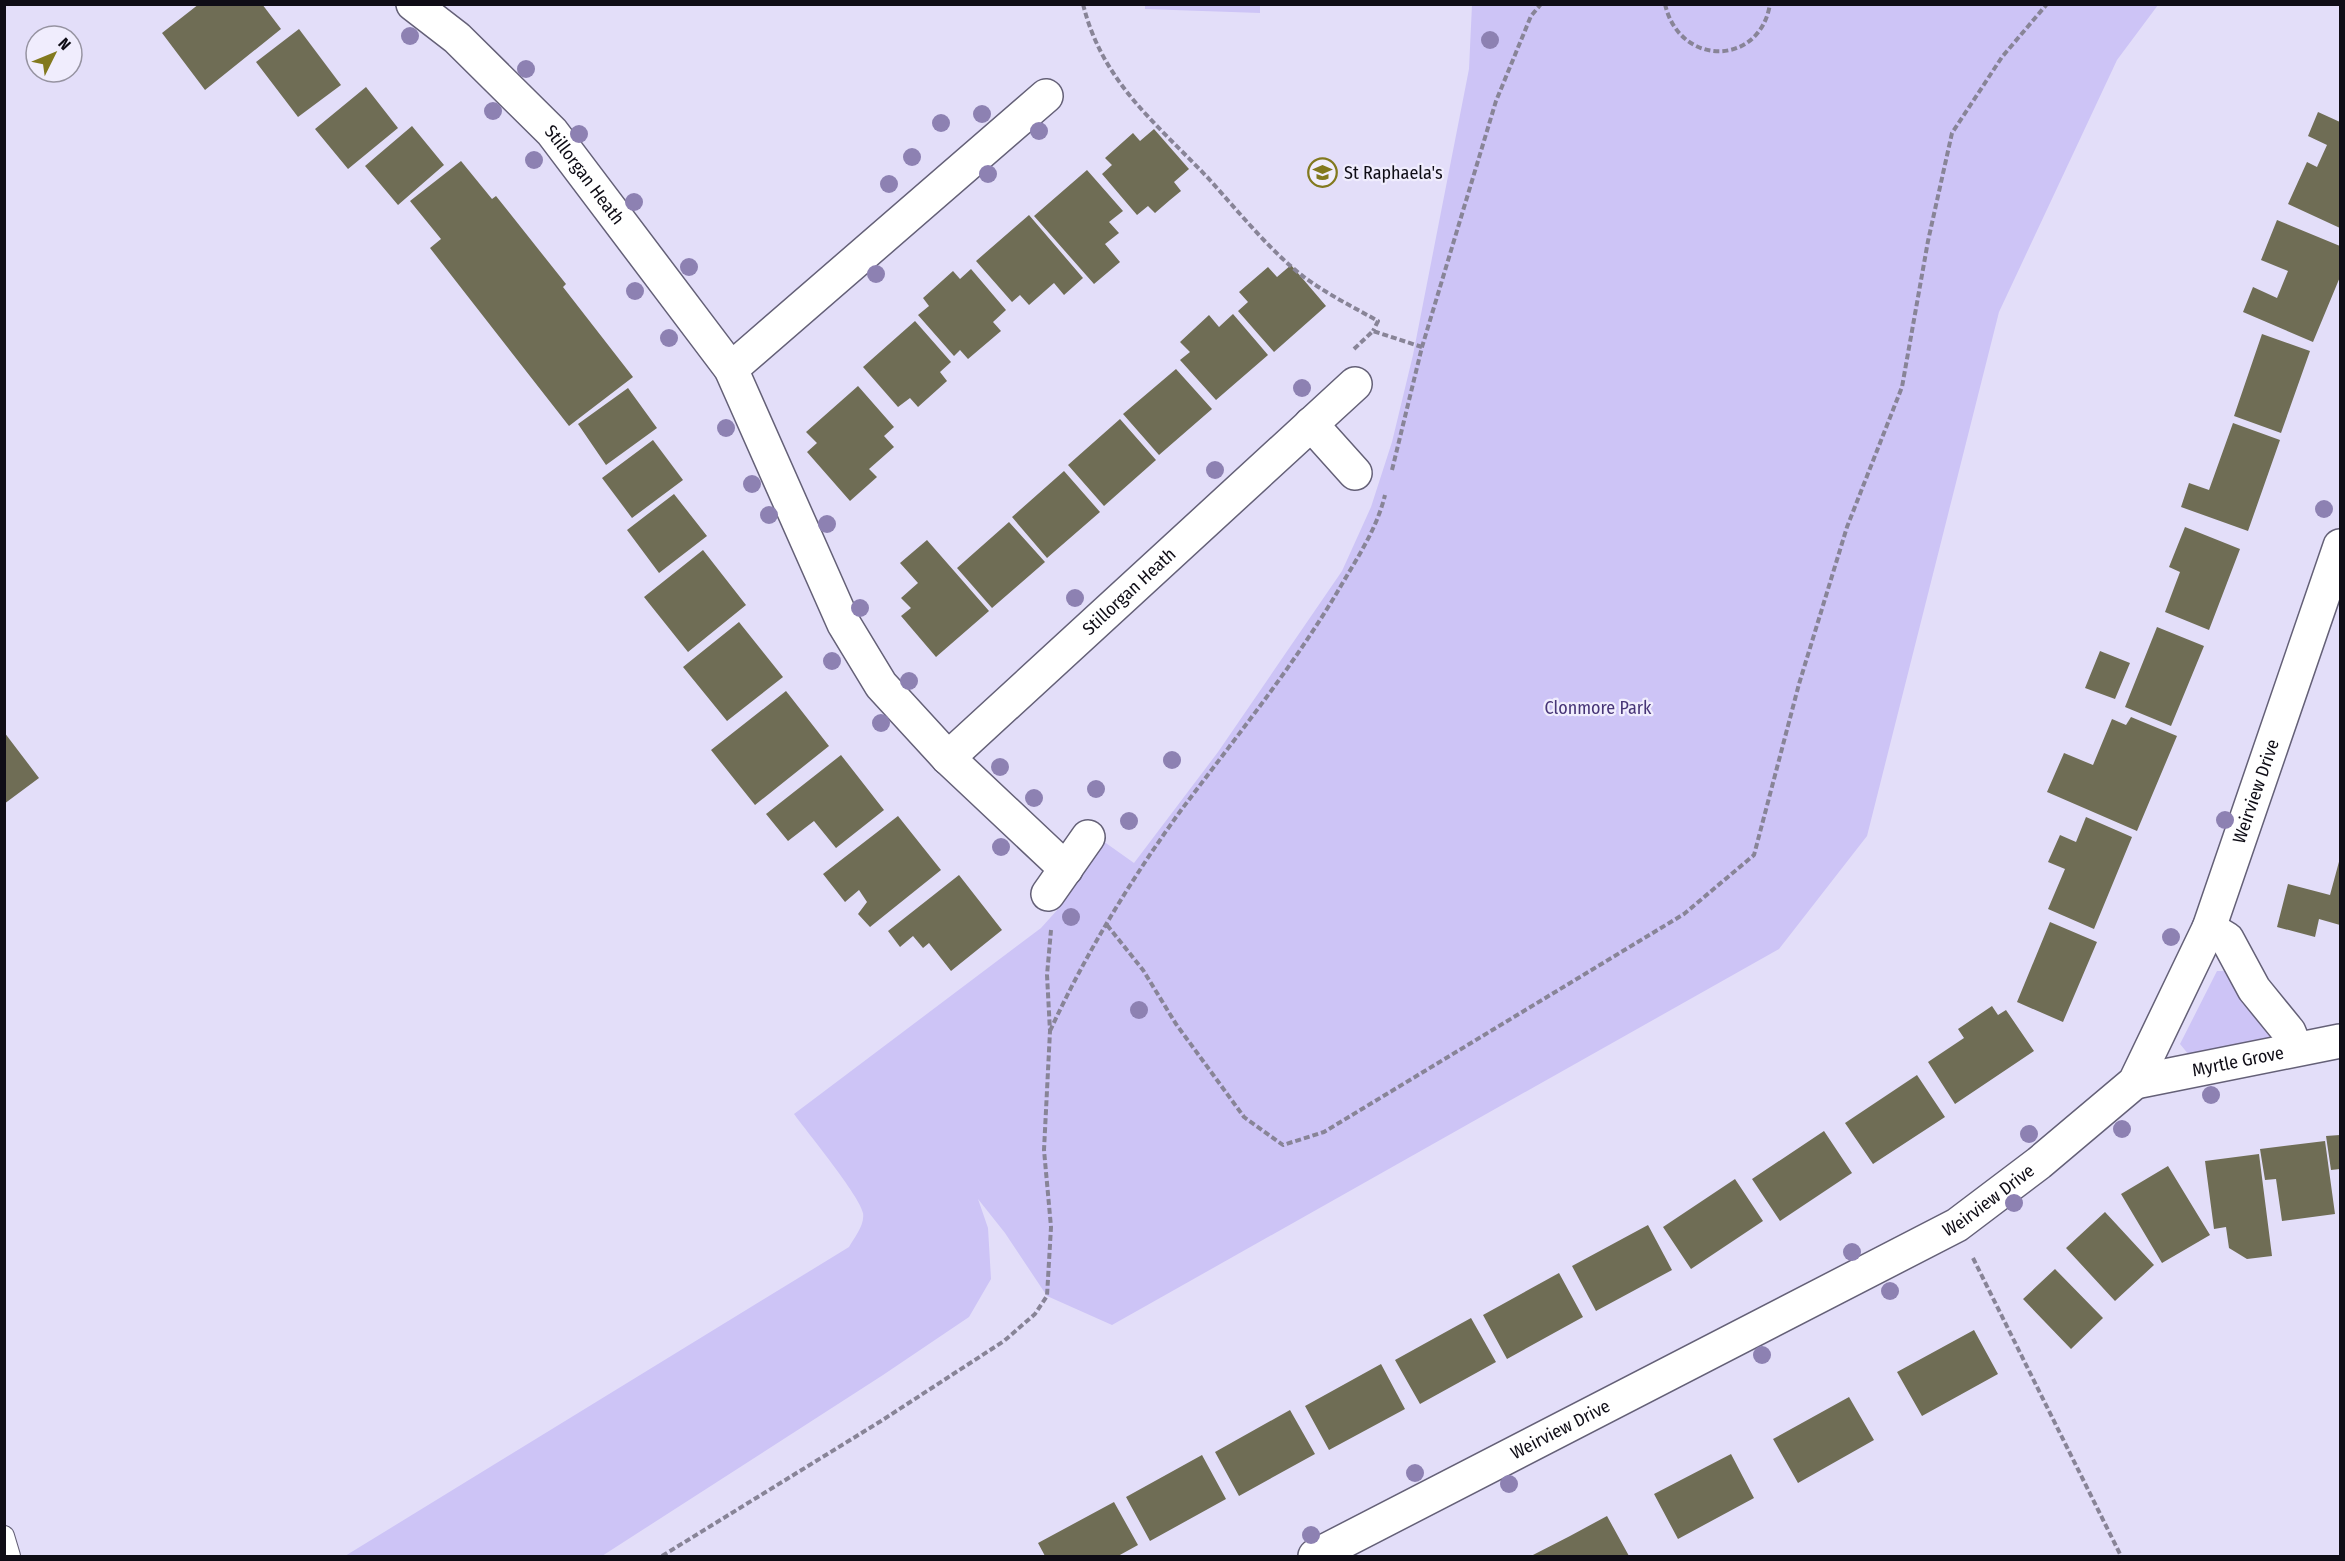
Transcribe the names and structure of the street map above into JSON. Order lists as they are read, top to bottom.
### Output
{
  "streets": {
    "street": ["Stillorgan Heath", "Weirview Drive", "Myrtle Grove"]
  },
  "crossings": [
    ["Weirview Drive", "Myrtle Grove"]
  ],
  "parks": ["Clonmore Park"],
  "places": {
    "school or university": ["St Raphaela's"]
  },
  "north": "top right"
}
